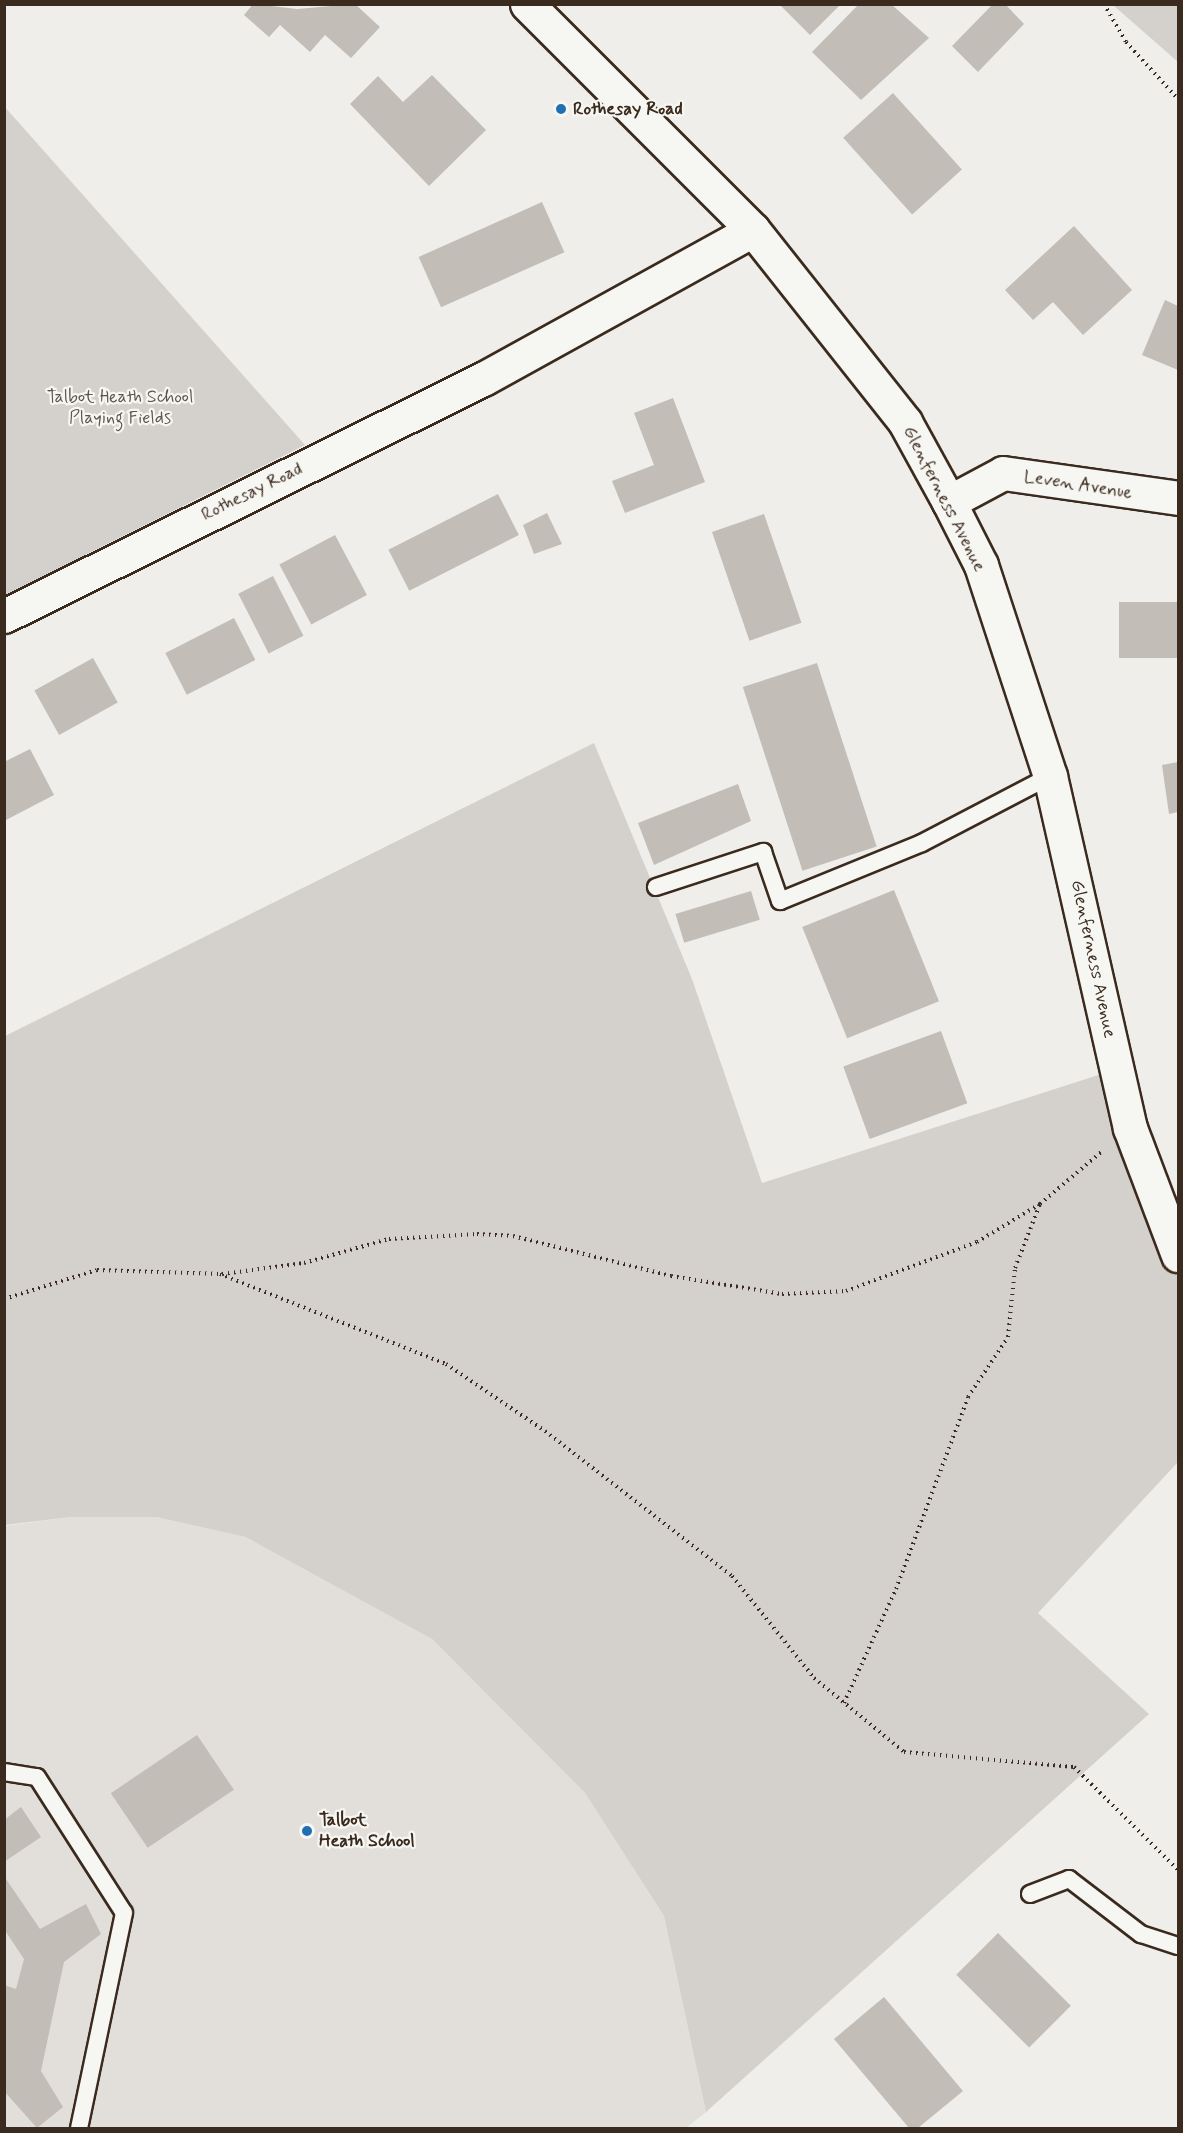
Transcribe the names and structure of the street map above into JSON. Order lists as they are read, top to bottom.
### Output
{
  "streets": {
    "street": ["Leven Avenue", "Rothesay Road", "Glenferness Avenue"]
  },
  "crossings": [
    ["Leven Avenue", "Glenferness Avenue"],
    ["Rothesay Road", "Glenferness Avenue"]
  ],
  "parks": ["Talbot Heath School Playing Fields"],
  "places": ["Rothesay Road", "Talbot Heath School"]
}
